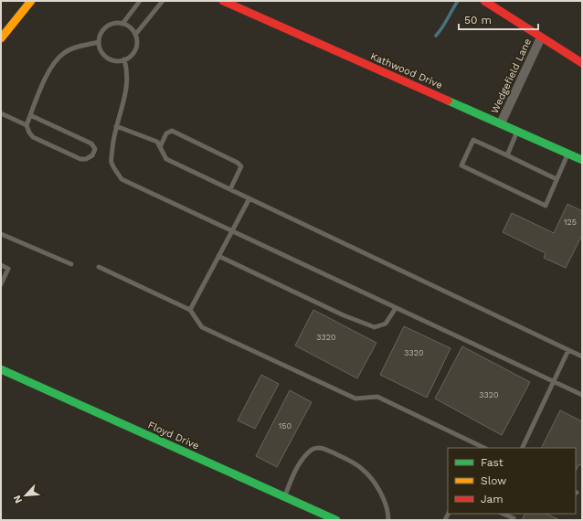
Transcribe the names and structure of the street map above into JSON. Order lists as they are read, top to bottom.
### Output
{
  "streets": {
    "street": ["Kathwood Drive", "Wedgefield Lane", "Floyd Drive"]
  },
  "crossings": [
    ["Kathwood Drive", "Wedgefield Lane"]
  ],
  "house_numbers": [
    "125",
    "3320",
    "3320",
    "3320",
    "150"
  ],
  "legend": ["Fast", "Slow", "Jam"],
  "scale_bar": "50 m",
  "north": "bottom left"
}
